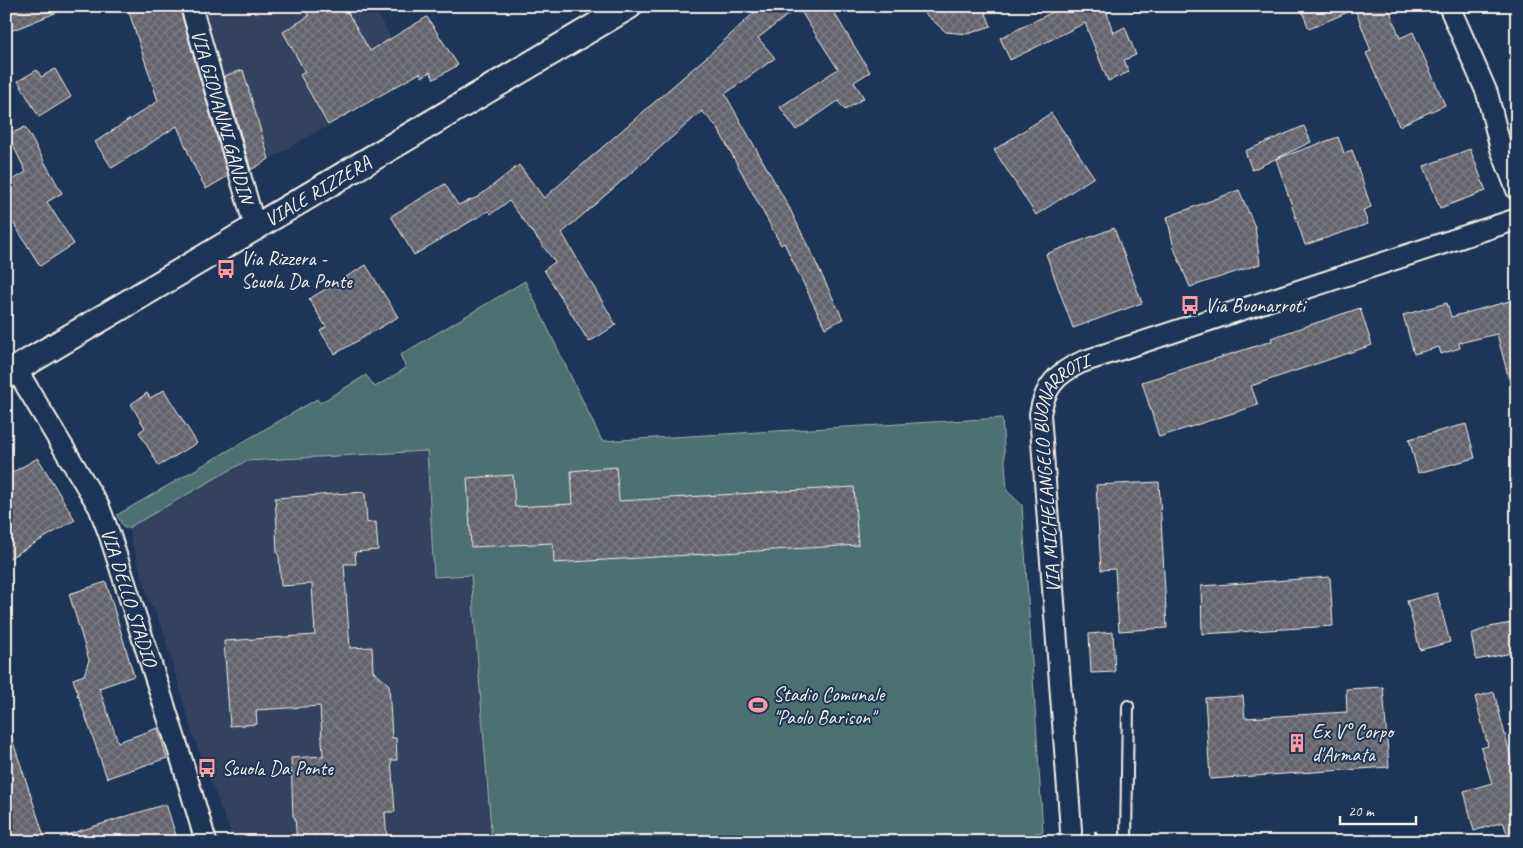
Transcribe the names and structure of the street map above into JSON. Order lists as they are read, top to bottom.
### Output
{
  "streets": {
    "street": [
      "VIA GIOVANNI GANDIN",
      "VIALE RIZZERA",
      "VIA MICHELANGELO BUONARROTI",
      "VIA DELLO STADIO"
    ]
  },
  "crossings": [
    ["VIA GIOVANNI GANDIN", "VIALE RIZZERA"],
    ["VIALE RIZZERA", "VIA DELLO STADIO"]
  ],
  "places": {
    "bus stop": ["Via Rizzera - Scuola Da Ponte", "Via Buonarroti", "Scuola Da Ponte"],
    "sports": ["Stadio Comunale \"Paolo Barison\""],
    "building": ["Ex V° Corpo d'Armata"]
  },
  "scale_bar": "20 m"
}
